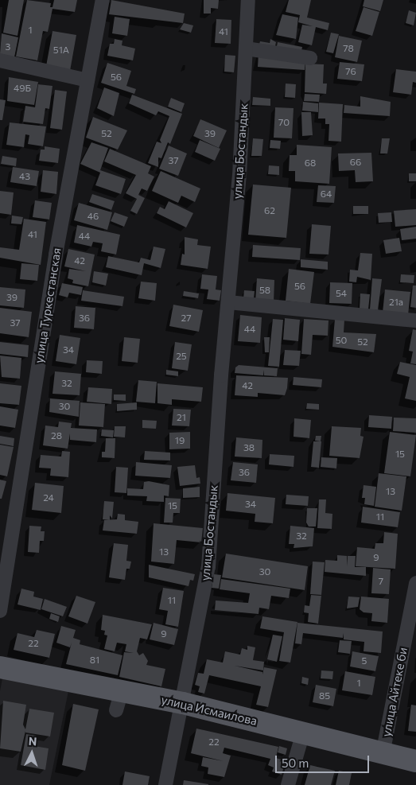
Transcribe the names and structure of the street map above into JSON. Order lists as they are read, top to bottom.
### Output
{
  "streets": {
    "main road": ["улица Исмаилова"],
    "street": ["улица Бостандык", "улица Туркестанская", "улица Айтеке би"]
  },
  "crossings": [
    ["улица Бостандык", "улица Исмаилова"],
    ["улица Айтеке би", "улица Исмаилова"]
  ],
  "house_numbers": [
    "1",
    "41",
    "3",
    "78",
    "51А",
    "76",
    "56",
    "49Б",
    "70",
    "52",
    "39",
    "37",
    "66",
    "68",
    "43",
    "64",
    "62",
    "46",
    "41",
    "44",
    "42",
    "56",
    "58",
    "54",
    "39",
    "21а",
    "36",
    "27",
    "37",
    "44",
    "50",
    "52",
    "34",
    "25",
    "32",
    "42",
    "30",
    "21",
    "28",
    "19",
    "38",
    "15",
    "36",
    "13",
    "24",
    "34",
    "15",
    "11",
    "32",
    "13",
    "9",
    "30",
    "7",
    "11",
    "9",
    "22",
    "81",
    "5",
    "1",
    "85",
    "22"
  ],
  "scale_bar": "50 m",
  "north": "top"
}
